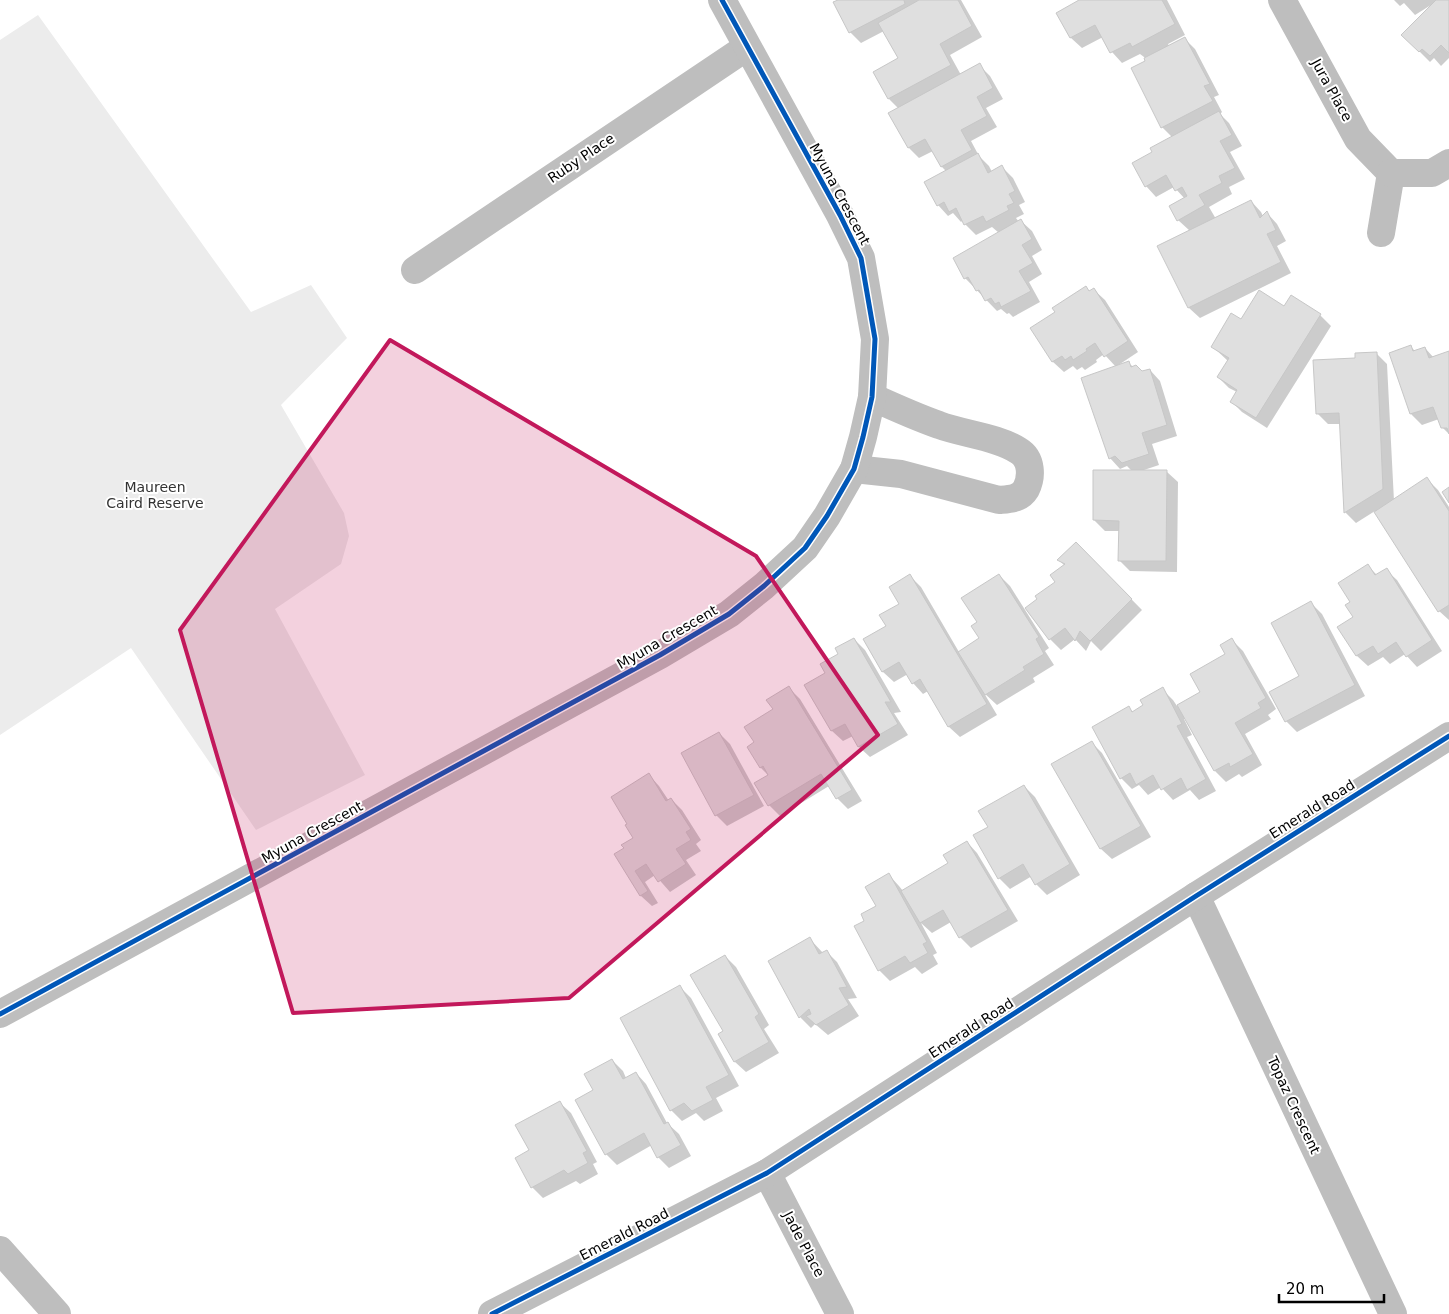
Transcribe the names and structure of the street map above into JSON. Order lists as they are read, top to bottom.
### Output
{
  "streets": {
    "street": [
      "Jura Place",
      "Ruby Place",
      "Myuna Crescent",
      "Emerald Road",
      "Topaz Crescent",
      "Jade Place"
    ]
  },
  "crossings": [
    ["Ruby Place", "Myuna Crescent"],
    ["Emerald Road", "Topaz Crescent"],
    ["Emerald Road", "Jade Place"]
  ],
  "parks": ["Maureen Caird Reserve"],
  "scale_bar": "20 m"
}
